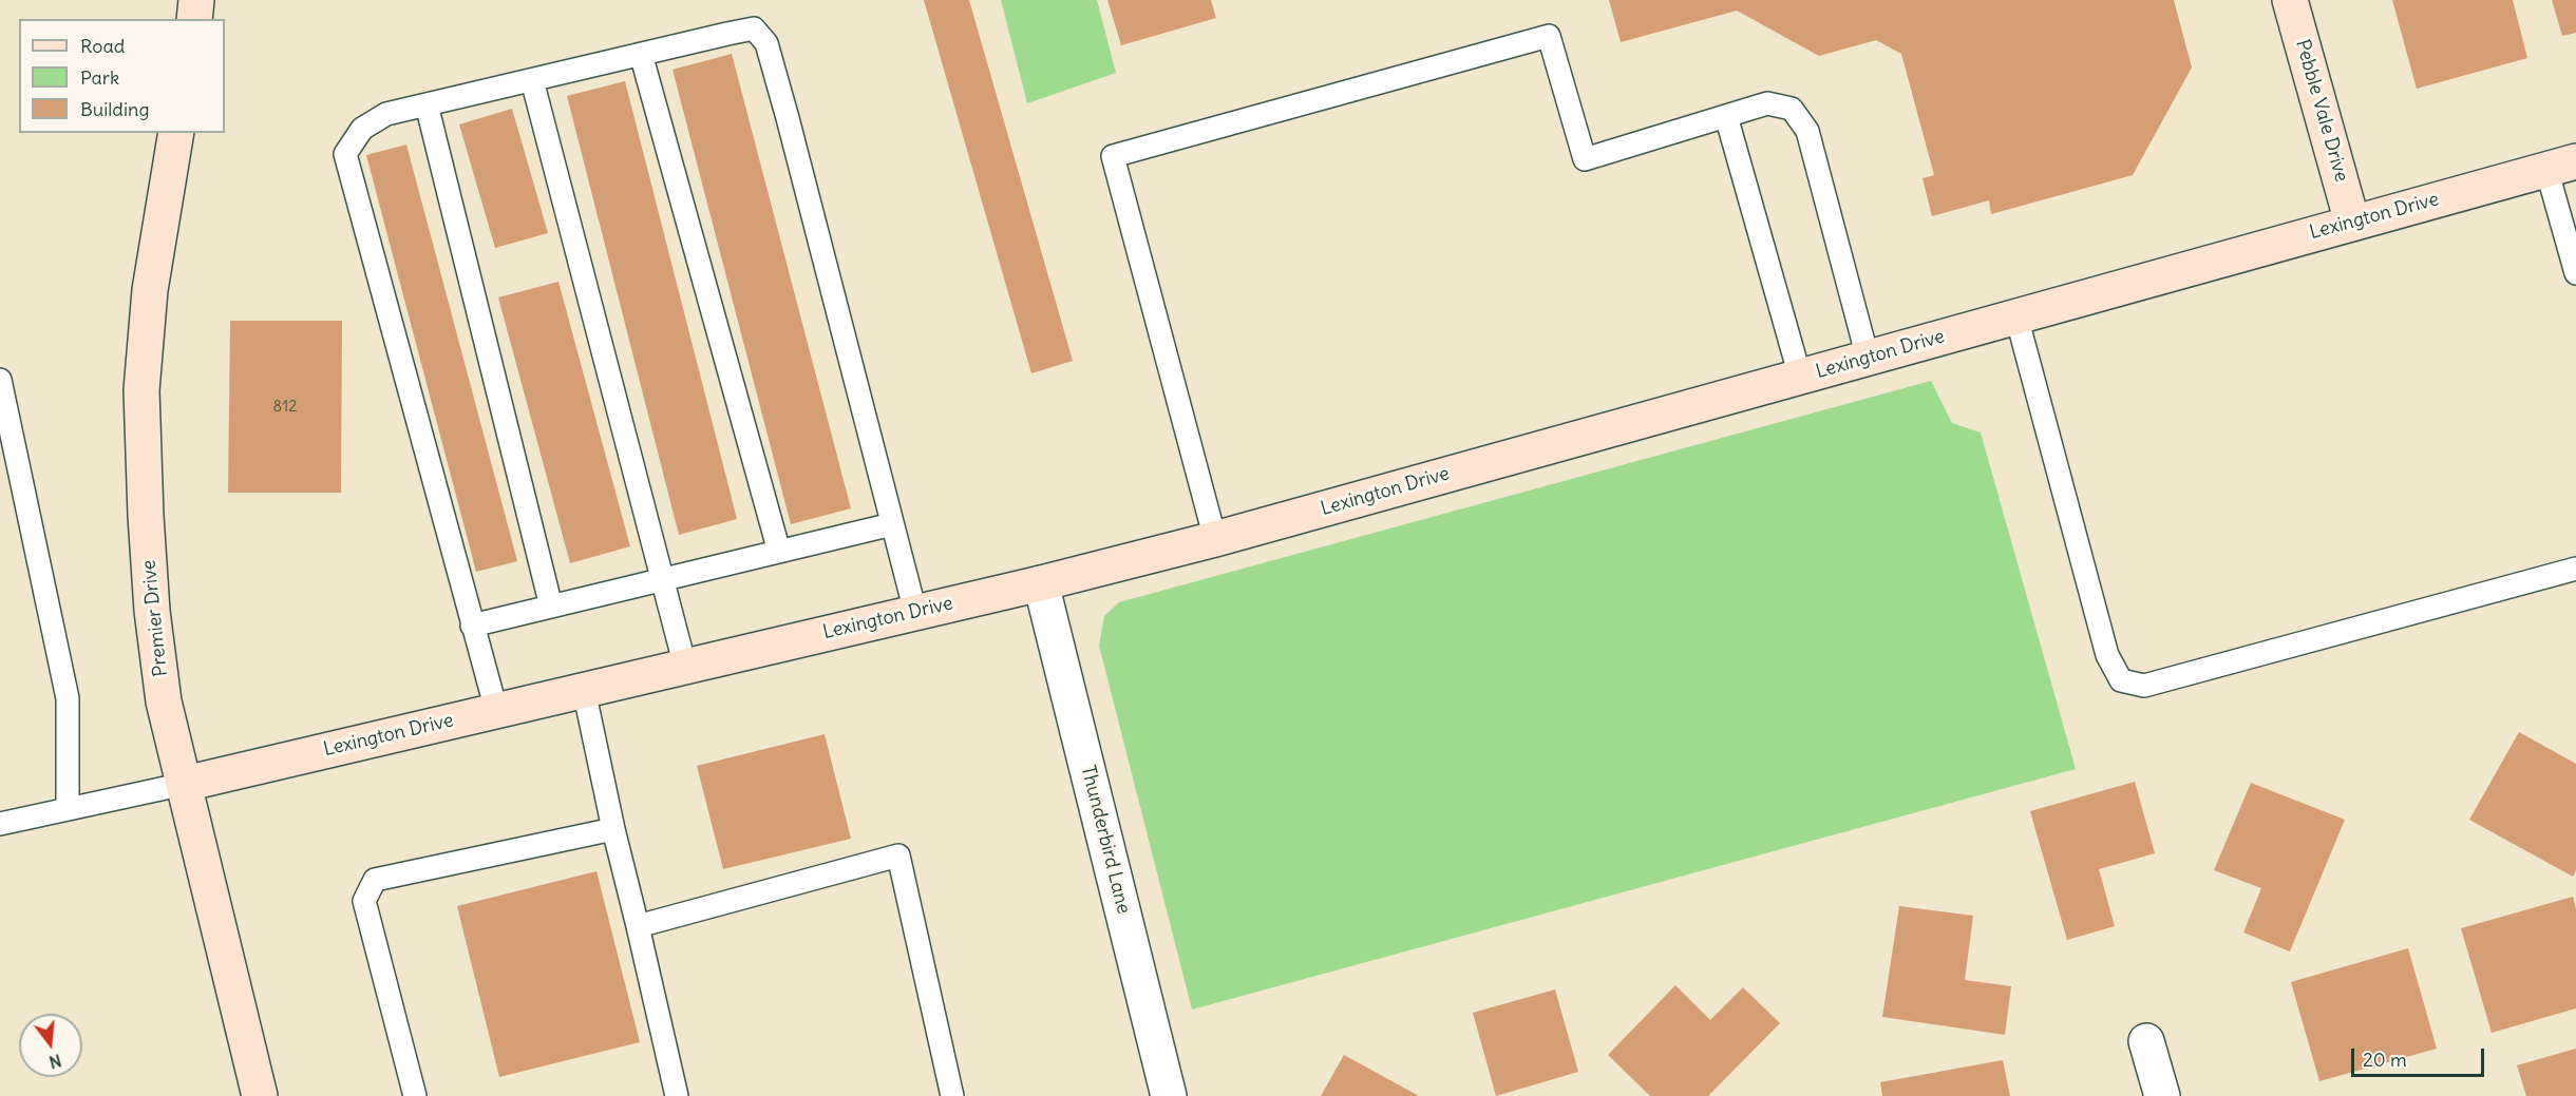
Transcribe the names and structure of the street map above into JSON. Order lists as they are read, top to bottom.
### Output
{
  "streets": {
    "street": [
      "Pebble Vale Drive",
      "Lexington Drive",
      "Premier Drive",
      "Thunderbird Lane"
    ]
  },
  "crossings": [
    ["Pebble Vale Drive", "Lexington Drive"],
    ["Lexington Drive", "Premier Drive"],
    ["Lexington Drive", "Thunderbird Lane"]
  ],
  "house_numbers": ["812"],
  "legend": ["Road", "Park", "Building"],
  "scale_bar": "20 m",
  "north": "bottom"
}
